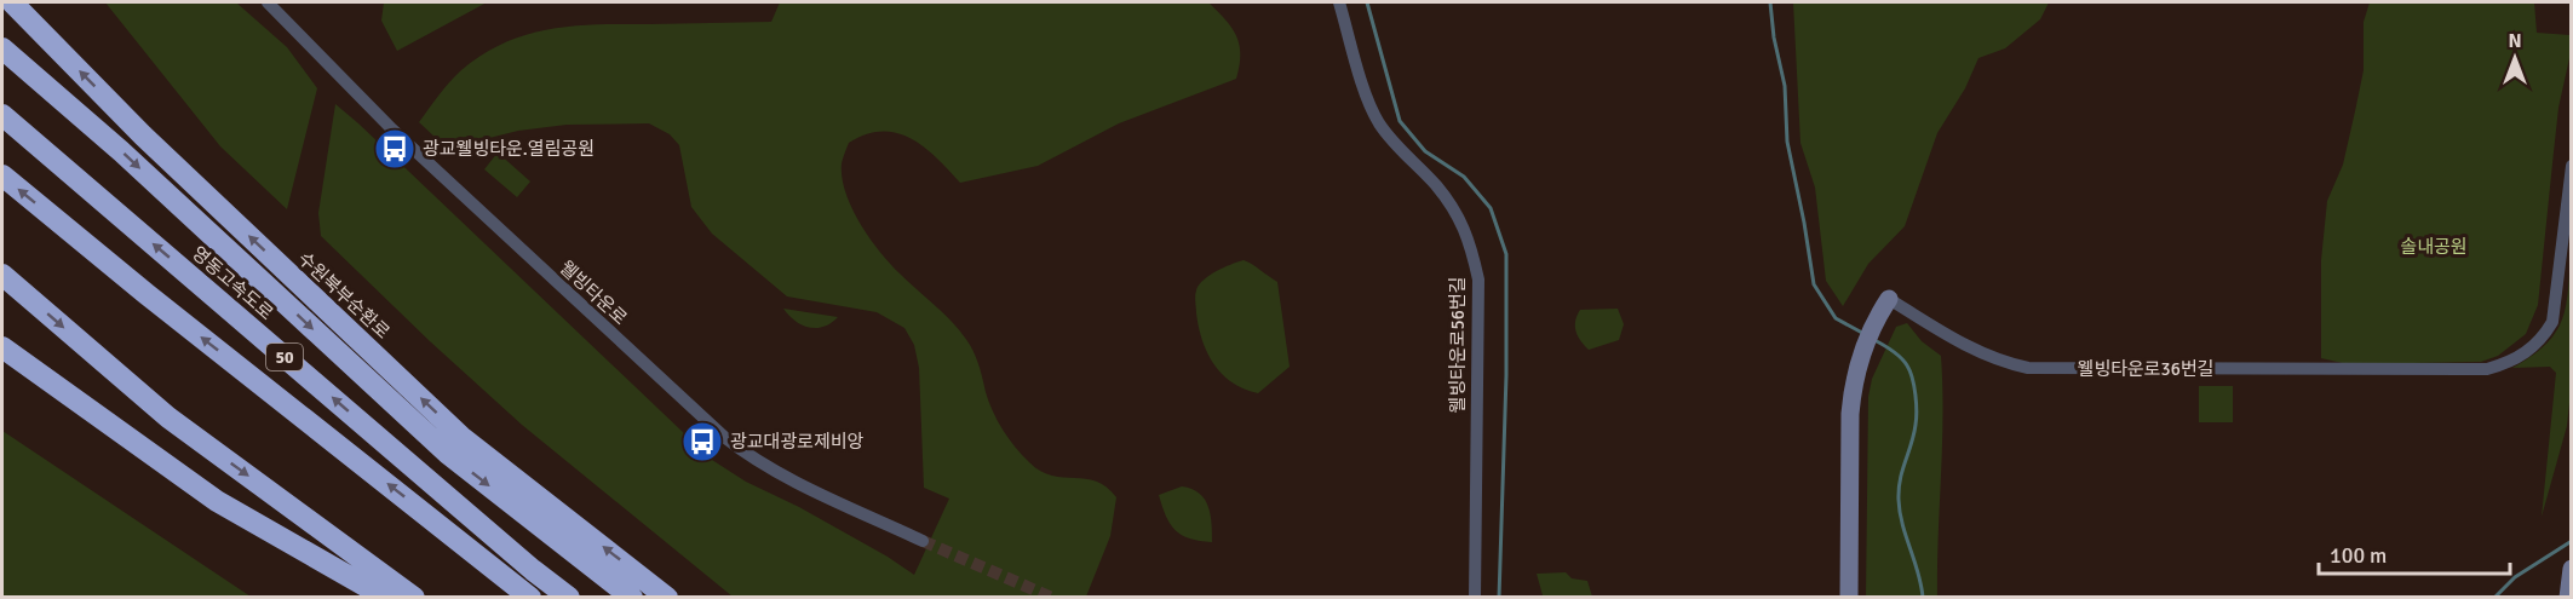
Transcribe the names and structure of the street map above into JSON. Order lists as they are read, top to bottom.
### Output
{
  "streets": {
    "highway": ["영동고속도로", "수원북부순환로", "50"],
    "street": ["웰빙타운로", "웰빙타운로56번길", "웰빙타운로36번길"]
  },
  "parks": ["솔내공원"],
  "places": {
    "bus stop": ["광교웰빙타운.열림공원", "광교대광로제비앙"]
  },
  "scale_bar": "100 m",
  "north": "top"
}
